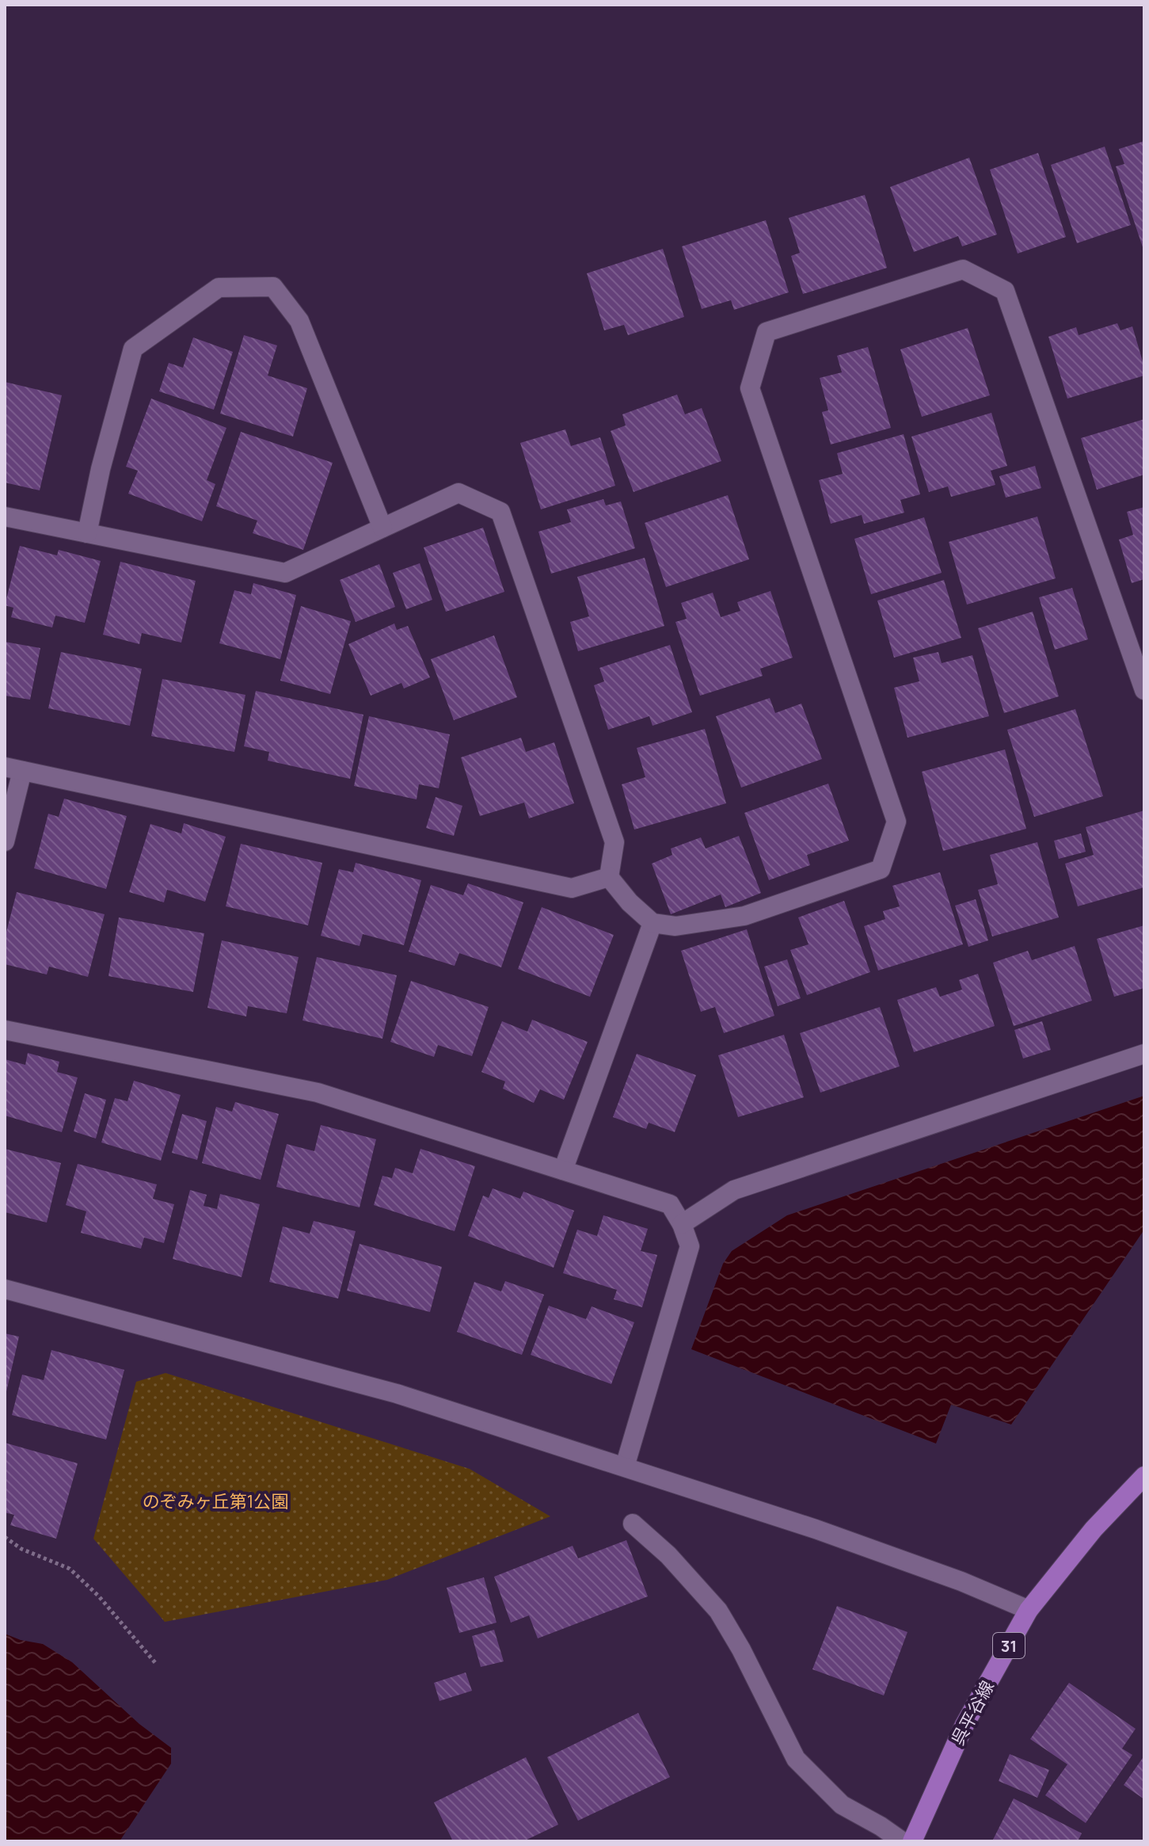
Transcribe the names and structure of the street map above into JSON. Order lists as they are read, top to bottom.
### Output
{
  "streets": {
    "main road": ["31", "呉平谷線"]
  },
  "parks": ["のぞみヶ丘第1公園"]
}
